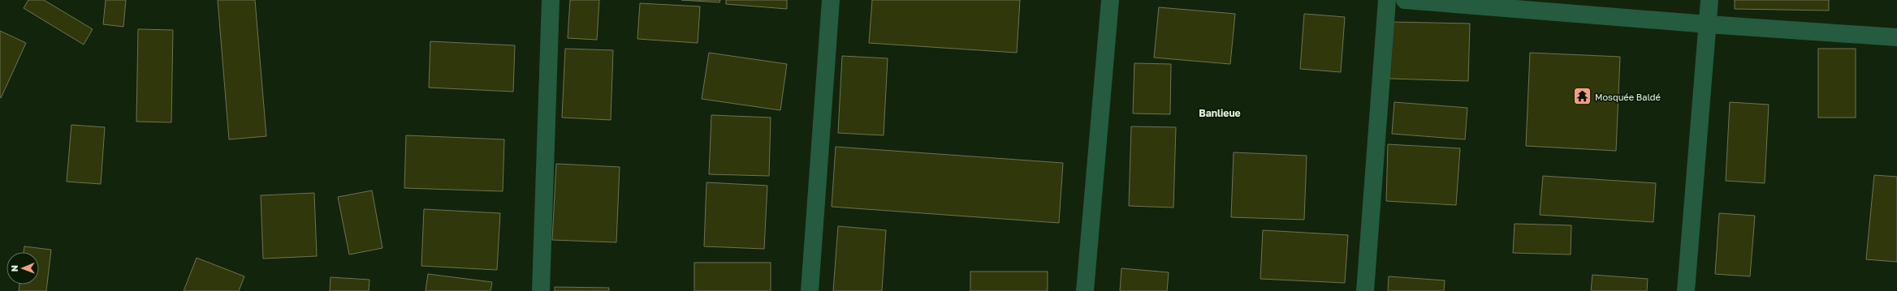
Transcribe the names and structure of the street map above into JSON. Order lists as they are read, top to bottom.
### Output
{
  "districts": ["Banlieue"],
  "places": {
    "temple": ["Mosquée Baldé"]
  },
  "north": "left"
}
